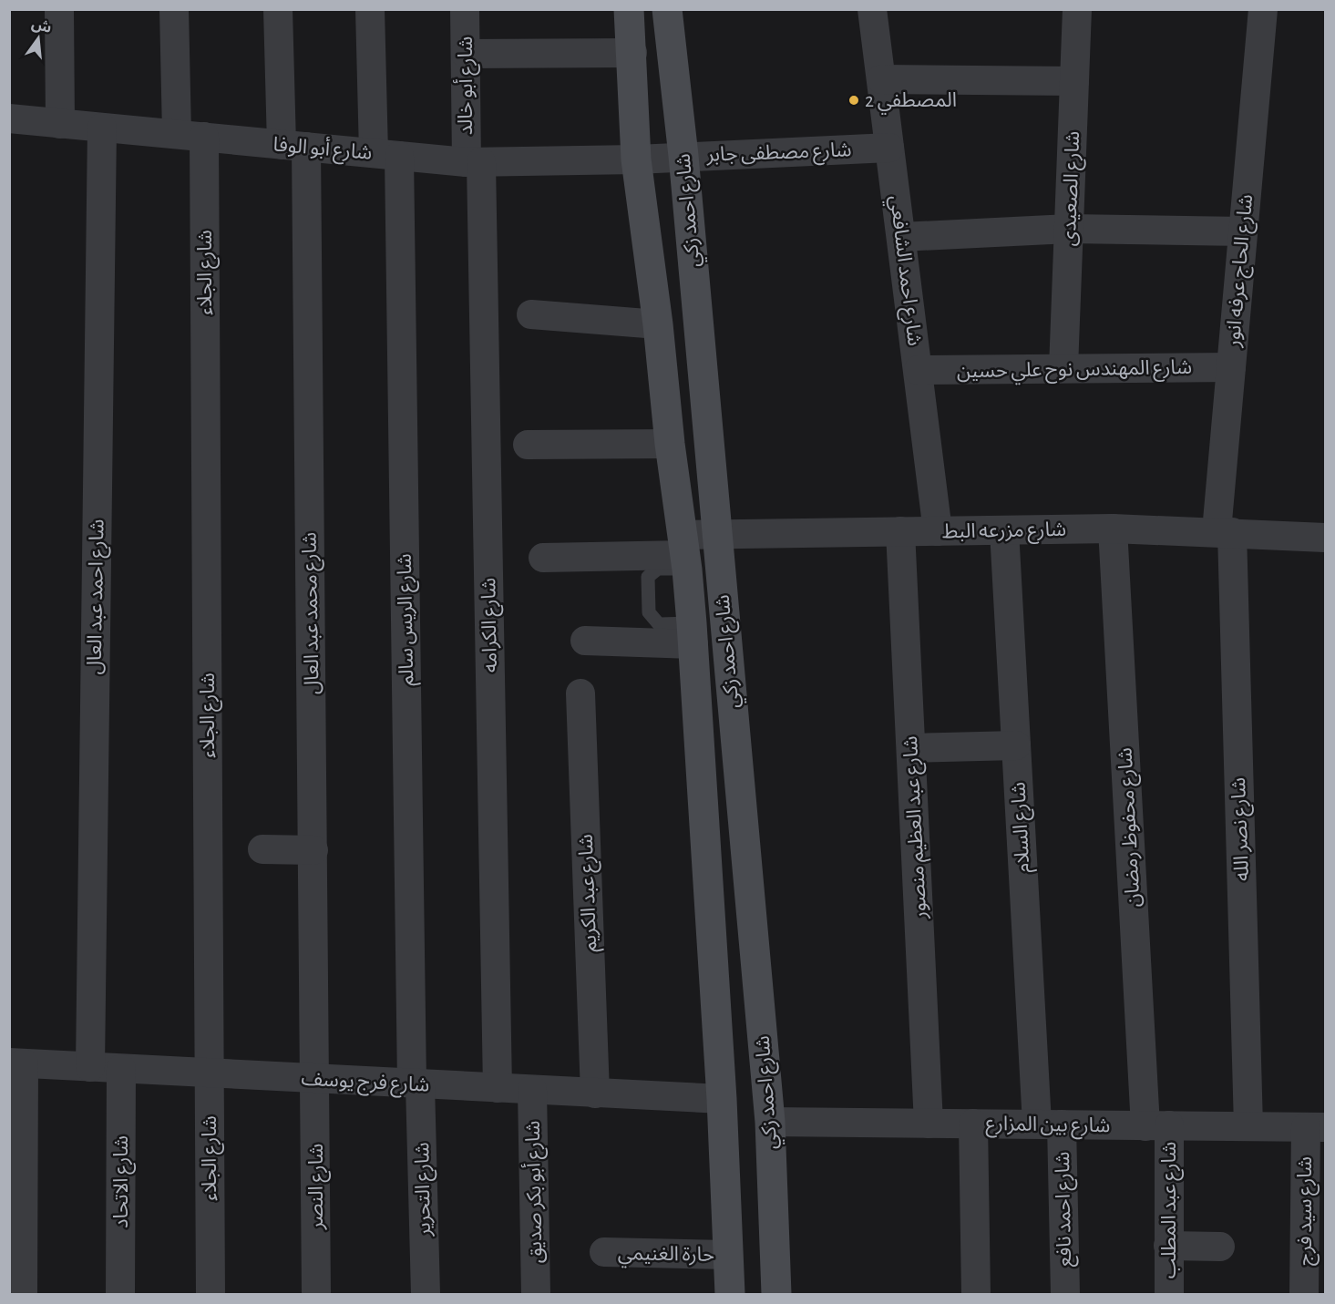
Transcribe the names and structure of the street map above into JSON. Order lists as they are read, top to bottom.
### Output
{
  "streets": {
    "street": [
      "شارع أبو خالد",
      "شارع أبو الوفا",
      "شارع مصطفى جابر",
      "شارع الصعيدى",
      "شارع احمد زكي",
      "شارع احمد الشافعي",
      "شارع الحاج عرفه انور",
      "شارع الجلاء",
      "شارع المهندس نوح علي حسين",
      "شارع مزرعه البط",
      "شارع احمد عبد العال",
      "شارع محمد عبد العال",
      "شارع الريس سالم",
      "شارع الكرامه",
      "شارع عبد العظيم منصور",
      "شارع السلام",
      "شارع محفوظ رمضان",
      "شارع نصر الله",
      "شارع عبد الكريم",
      "شارع فرج يوسف",
      "شارع بين المزارع",
      "شارع الاتحاد",
      "شارع النصر",
      "شارع التحرير",
      "شارع أبو بكر صديق",
      "شارع احمد نافع",
      "شارع عبد المطلب",
      "شارع سيد فرج",
      "حارة الغنيمي"
    ]
  },
  "crossings": [
    ["شارع أبو خالد", "شارع أبو الوفا"],
    ["شارع أبو خالد", "شارع الكرامه"],
    ["شارع أبو الوفا", "شارع مصطفى جابر"],
    ["شارع أبو الوفا", "شارع احمد زكي"],
    ["شارع أبو الوفا", "شارع الجلاء"],
    ["شارع أبو الوفا", "شارع احمد عبد العال"],
    ["شارع أبو الوفا", "شارع محمد عبد العال"],
    ["شارع أبو الوفا", "شارع الريس سالم"],
    ["شارع أبو الوفا", "شارع الكرامه"],
    ["شارع مصطفى جابر", "شارع احمد زكي"],
    ["شارع مصطفى جابر", "شارع احمد الشافعي"],
    ["شارع الصعيدى", "شارع المهندس نوح علي حسين"],
    ["شارع احمد زكي", "شارع مزرعه البط"],
    ["شارع احمد زكي", "شارع فرج يوسف"],
    ["شارع احمد زكي", "شارع بين المزارع"],
    ["شارع احمد زكي", "حارة الغنيمي"],
    ["شارع احمد الشافعي", "شارع المهندس نوح علي حسين"],
    ["شارع احمد الشافعي", "شارع مزرعه البط"],
    ["شارع الحاج عرفه انور", "شارع المهندس نوح علي حسين"],
    ["شارع الحاج عرفه انور", "شارع مزرعه البط"],
    ["شارع الحاج عرفه انور", "شارع نصر الله"],
    ["شارع الجلاء", "شارع فرج يوسف"],
    ["شارع مزرعه البط", "شارع عبد العظيم منصور"],
    ["شارع مزرعه البط", "شارع السلام"],
    ["شارع مزرعه البط", "شارع محفوظ رمضان"],
    ["شارع مزرعه البط", "شارع نصر الله"],
    ["شارع احمد عبد العال", "شارع فرج يوسف"],
    ["شارع محمد عبد العال", "شارع فرج يوسف"],
    ["شارع محمد عبد العال", "شارع النصر"],
    ["شارع الريس سالم", "شارع فرج يوسف"],
    ["شارع الريس سالم", "شارع التحرير"],
    ["شارع الكرامه", "شارع فرج يوسف"],
    ["شارع عبد العظيم منصور", "شارع بين المزارع"],
    ["شارع السلام", "شارع بين المزارع"],
    ["شارع السلام", "شارع احمد نافع"],
    ["شارع محفوظ رمضان", "شارع بين المزارع"],
    ["شارع محفوظ رمضان", "شارع عبد المطلب"],
    ["شارع نصر الله", "شارع بين المزارع"],
    ["شارع عبد الكريم", "شارع فرج يوسف"],
    ["شارع فرج يوسف", "شارع الاتحاد"],
    ["شارع فرج يوسف", "شارع النصر"],
    ["شارع فرج يوسف", "شارع التحرير"],
    ["شارع فرج يوسف", "شارع أبو بكر صديق"],
    ["شارع بين المزارع", "شارع احمد نافع"],
    ["شارع بين المزارع", "شارع عبد المطلب"],
    ["شارع بين المزارع", "شارع سيد فرج"]
  ],
  "places": ["المصطفي 2"],
  "north": "top"
}
